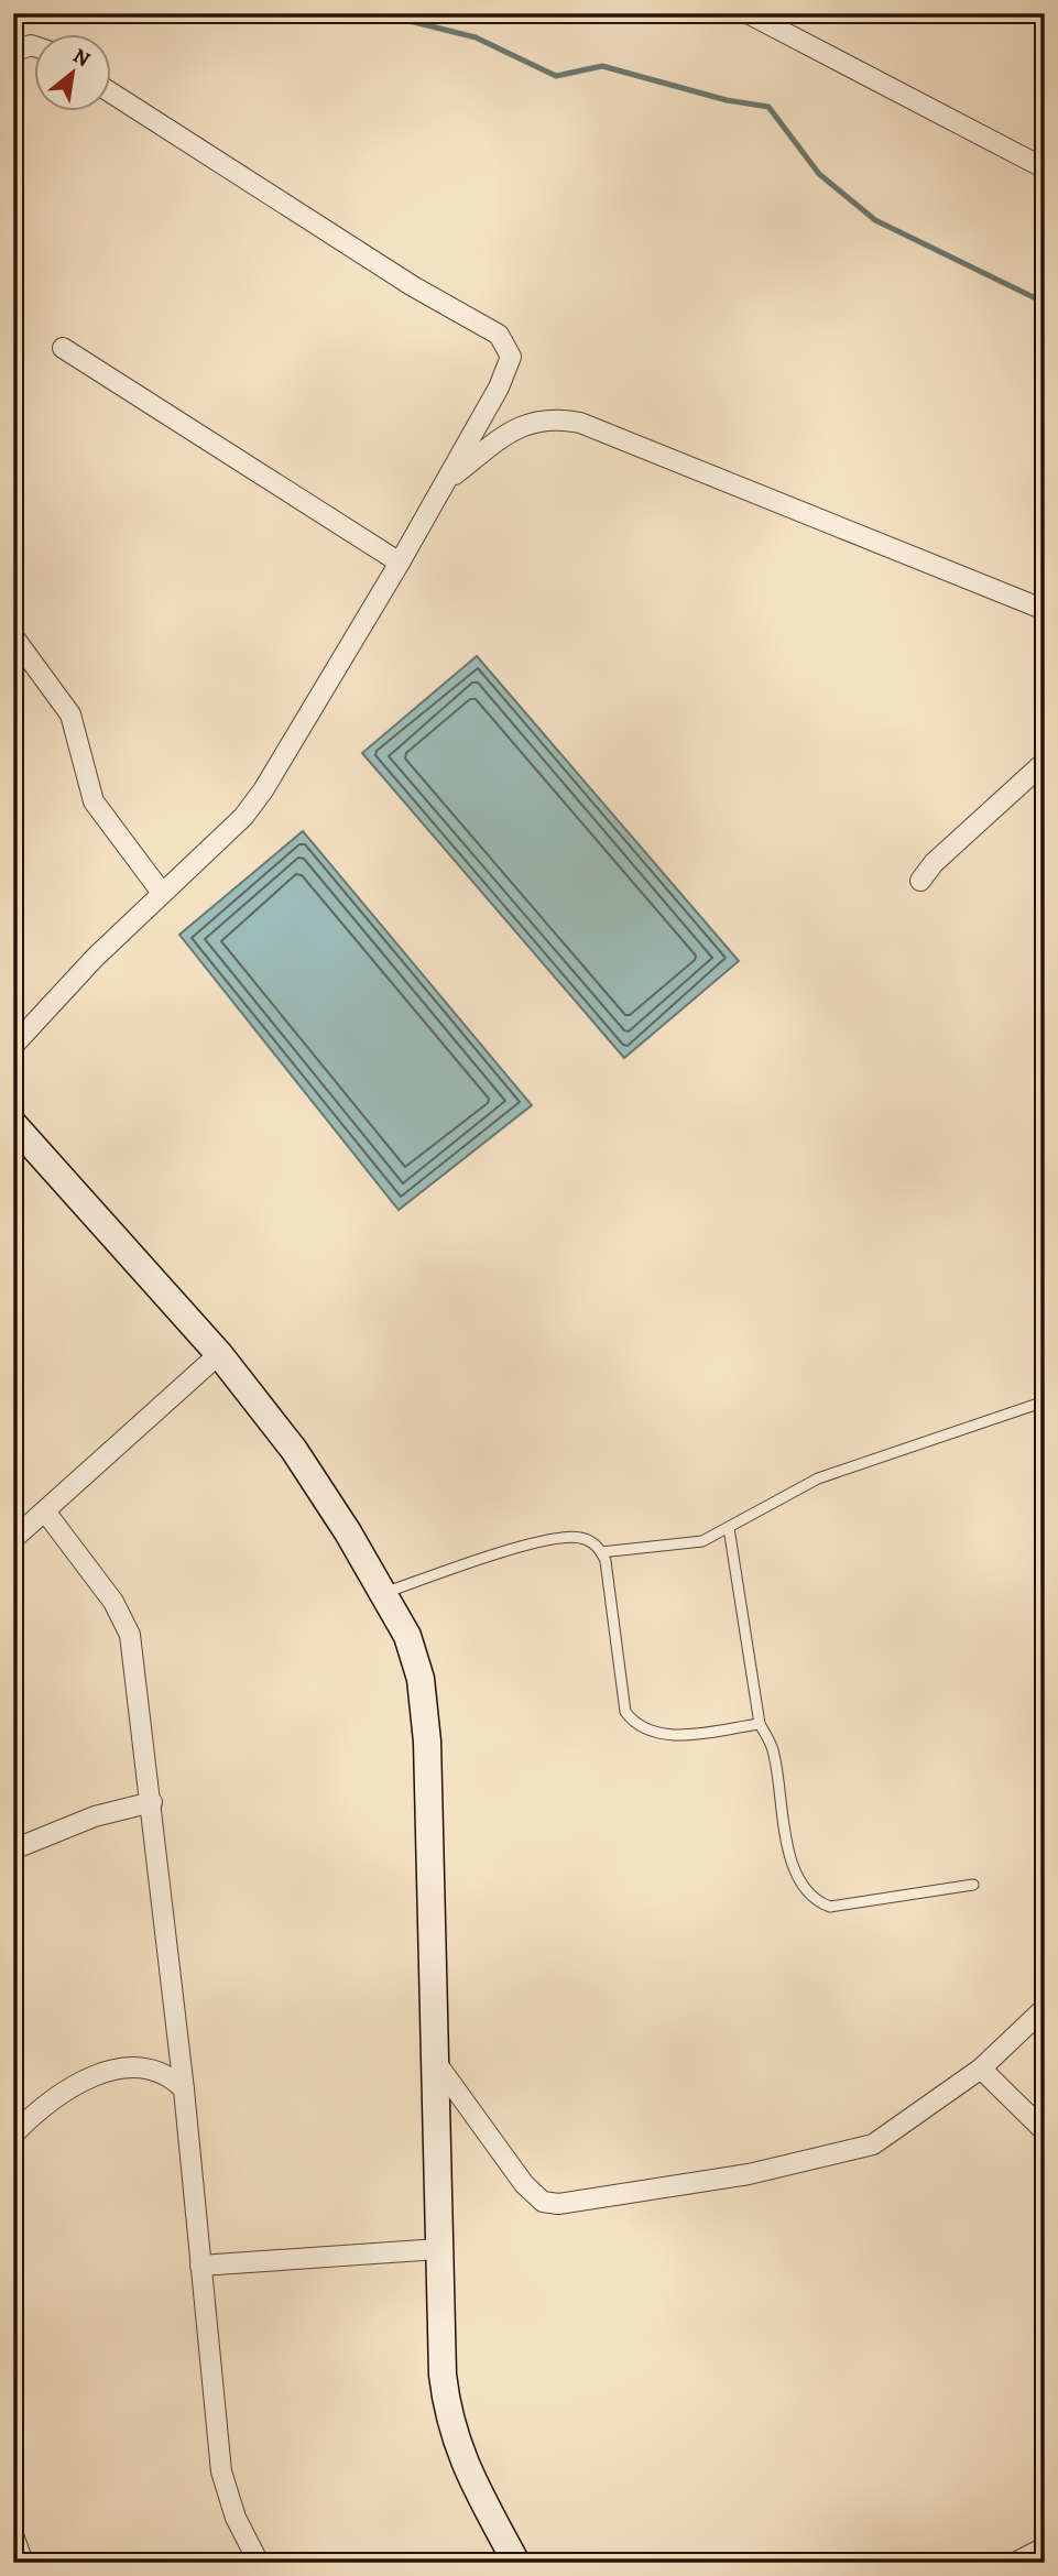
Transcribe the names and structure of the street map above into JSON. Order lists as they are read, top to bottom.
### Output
{
  "north": "top right"
}
